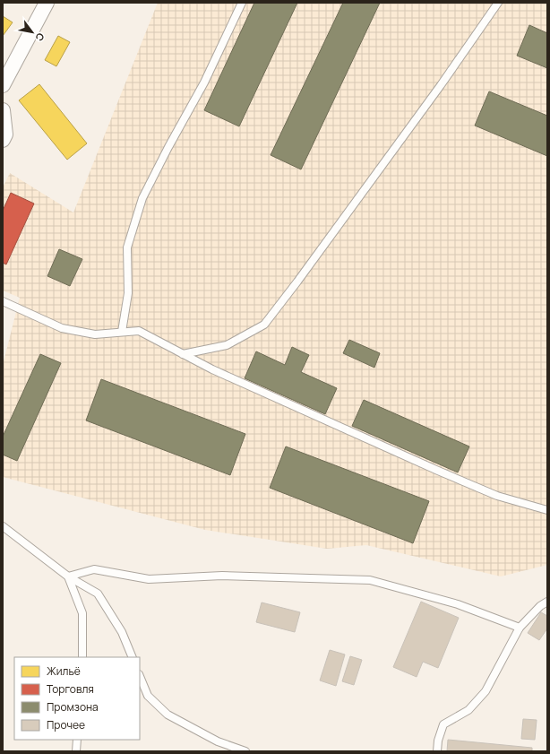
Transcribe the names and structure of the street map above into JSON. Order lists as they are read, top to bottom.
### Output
{
  "legend": [
    "Жильё",
    "Торговля",
    "Промзона",
    "Прочее"
  ],
  "north": "bottom right"
}
